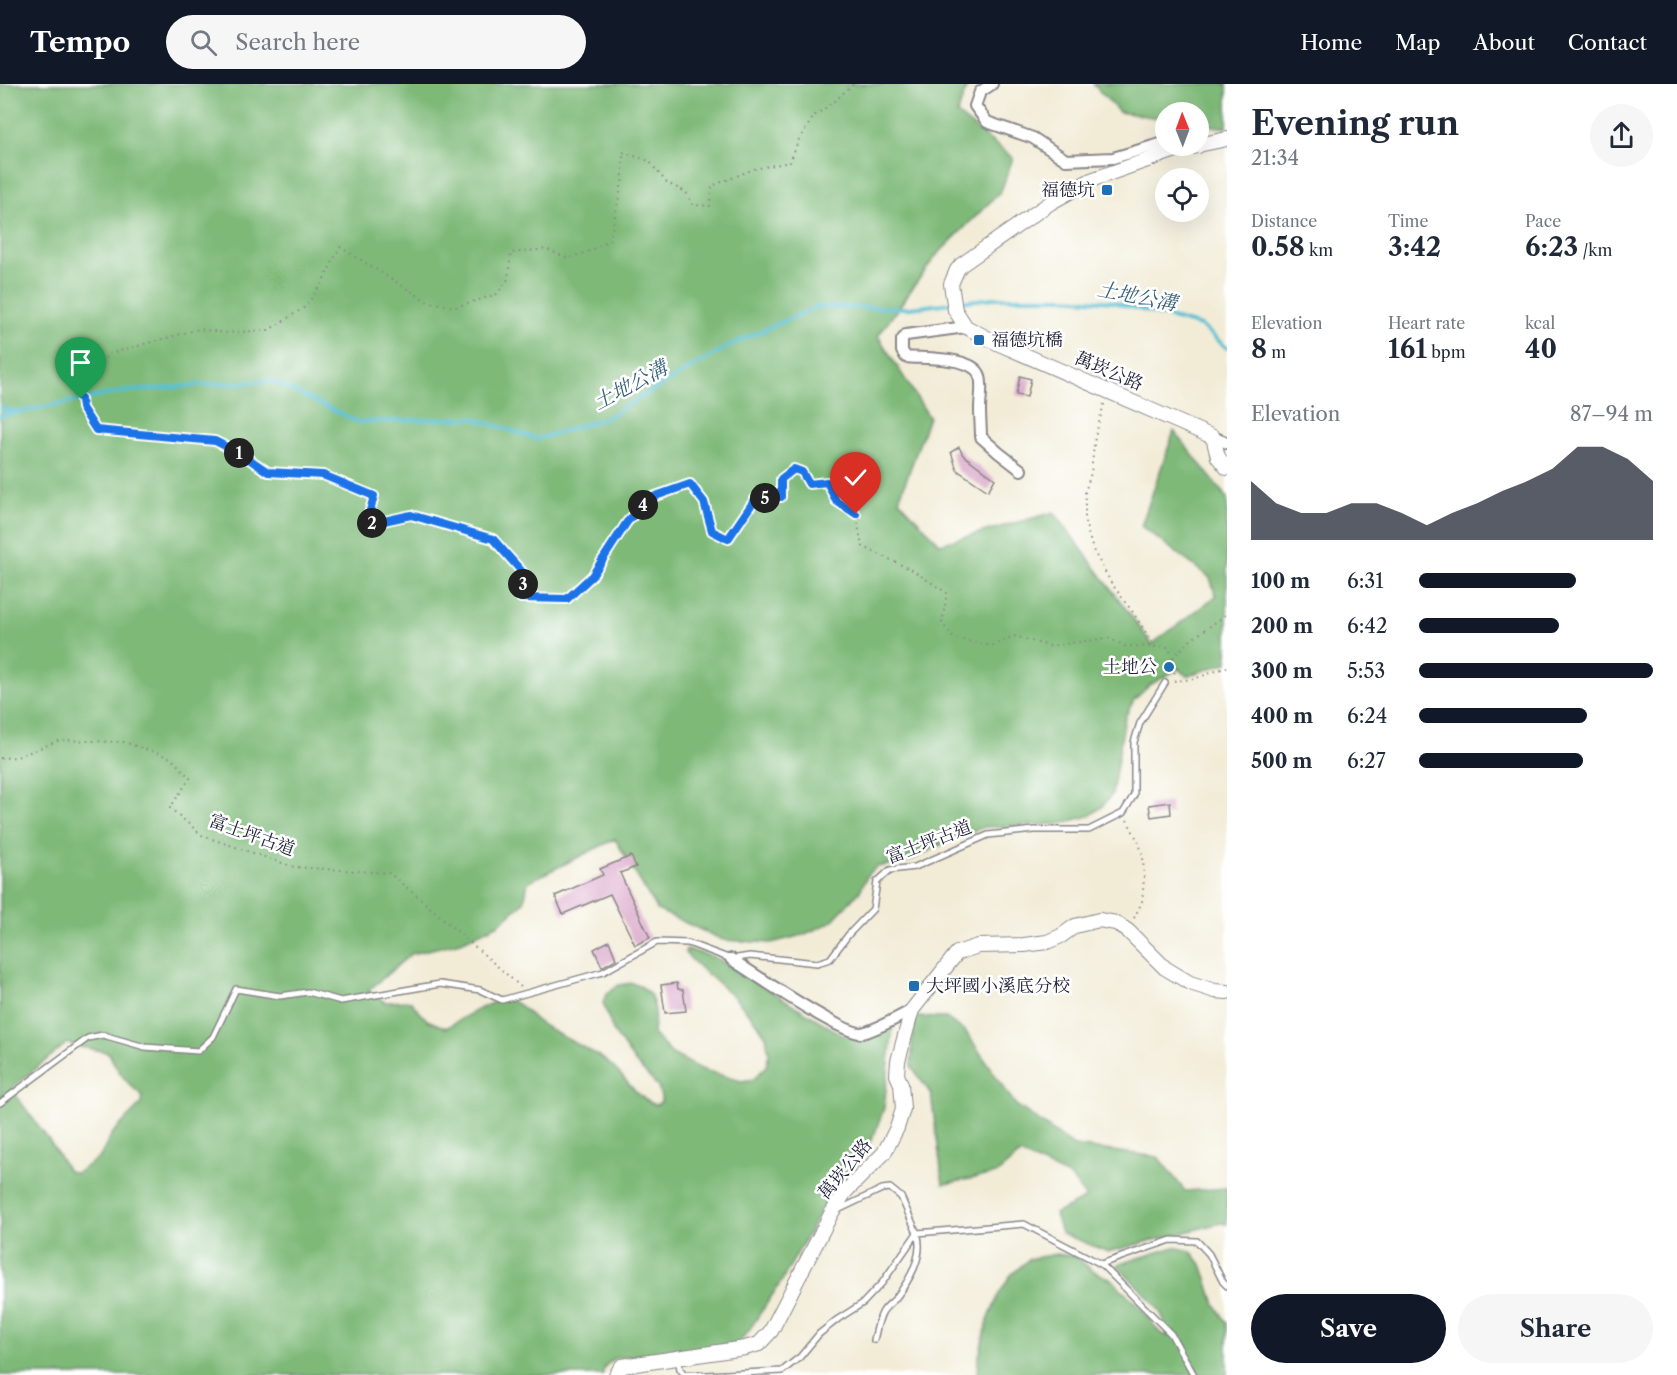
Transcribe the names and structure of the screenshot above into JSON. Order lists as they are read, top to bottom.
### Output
{
  "streets": {
    "street": ["萬崁公路"],
    "lane": ["富士坪古道"]
  },
  "water": ["土地公溝"],
  "places": {
    "transit": ["福德坑", "福德坑橋", "大坪國小溪底分校"],
    "other": ["土地公"]
  },
  "north": "top",
  "page": {
    "header": "Tempo",
    "search": "Search here",
    "nav": [
      "Home",
      "Map",
      "About",
      "Contact"
    ],
    "heading": ["Evening run", "21:34"],
    "stats": [
      ["Distance", "0.58 km"],
      ["Time", "3:42"],
      ["Pace", "6:23 /km"],
      ["Elevation", "8 m"],
      ["Heart rate", "161 bpm"],
      ["kcal", "40"]
    ],
    "chart": ["Elevation", "87–94 m"],
    "pins": [
      "1",
      "5",
      "4",
      "2",
      "3"
    ],
    "list": [
      {
        "name": "100 m",
        "note": "6:31"
      },
      {
        "name": "200 m",
        "note": "6:42"
      },
      {
        "name": "300 m",
        "note": "5:53"
      },
      {
        "name": "400 m",
        "note": "6:24"
      },
      {
        "name": "500 m",
        "note": "6:27"
      }
    ],
    "buttons": ["Save", "Share"]
  }
}
